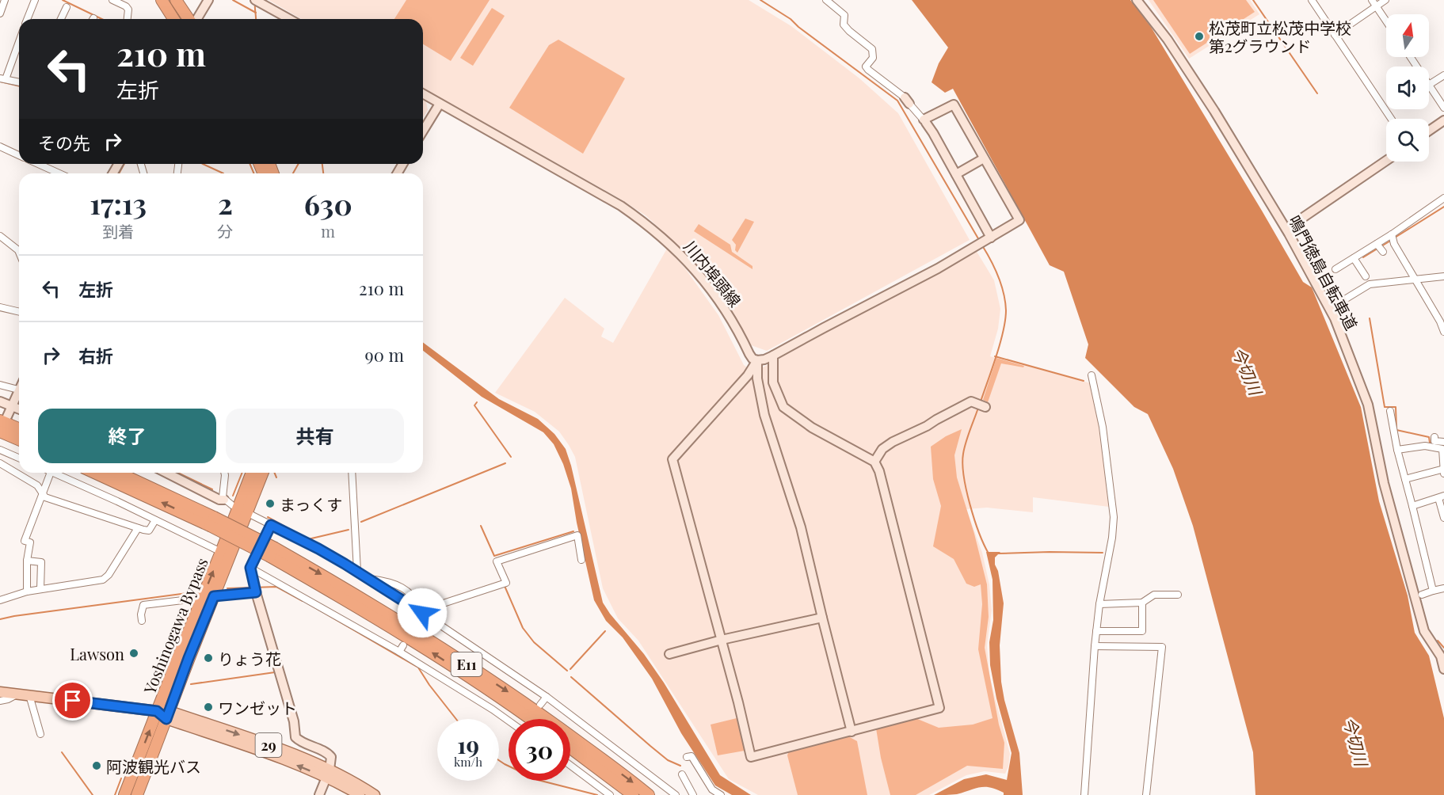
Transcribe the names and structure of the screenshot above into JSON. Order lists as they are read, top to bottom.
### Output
{
  "streets": {
    "highway": ["Yoshinogawa Bypass", "E11"],
    "main road": ["29"],
    "street": ["鳴門徳島自転車道", "川内埠頭線"]
  },
  "crossings": [
    ["Yoshinogawa Bypass", "29"]
  ],
  "water": ["今切川"],
  "places": [
    "松茂町立松茂中学校 第2グラウンド",
    "まっくす",
    "Lawson",
    "りょう花",
    "ワンゼット",
    "阿波観光バス"
  ],
  "north": "top",
  "page": {
    "turn": ["210 m", "左折"],
    "then": "その先",
    "eta": [
      "17:13",
      "到着",
      "2",
      "分",
      "630",
      "m"
    ],
    "list": [
      {
        "name": "左折",
        "value": "210 m"
      },
      {
        "name": "右折",
        "value": "90 m"
      }
    ],
    "buttons": ["終了", "共有"],
    "speed": "19 km/h",
    "limit": "30"
  }
}
